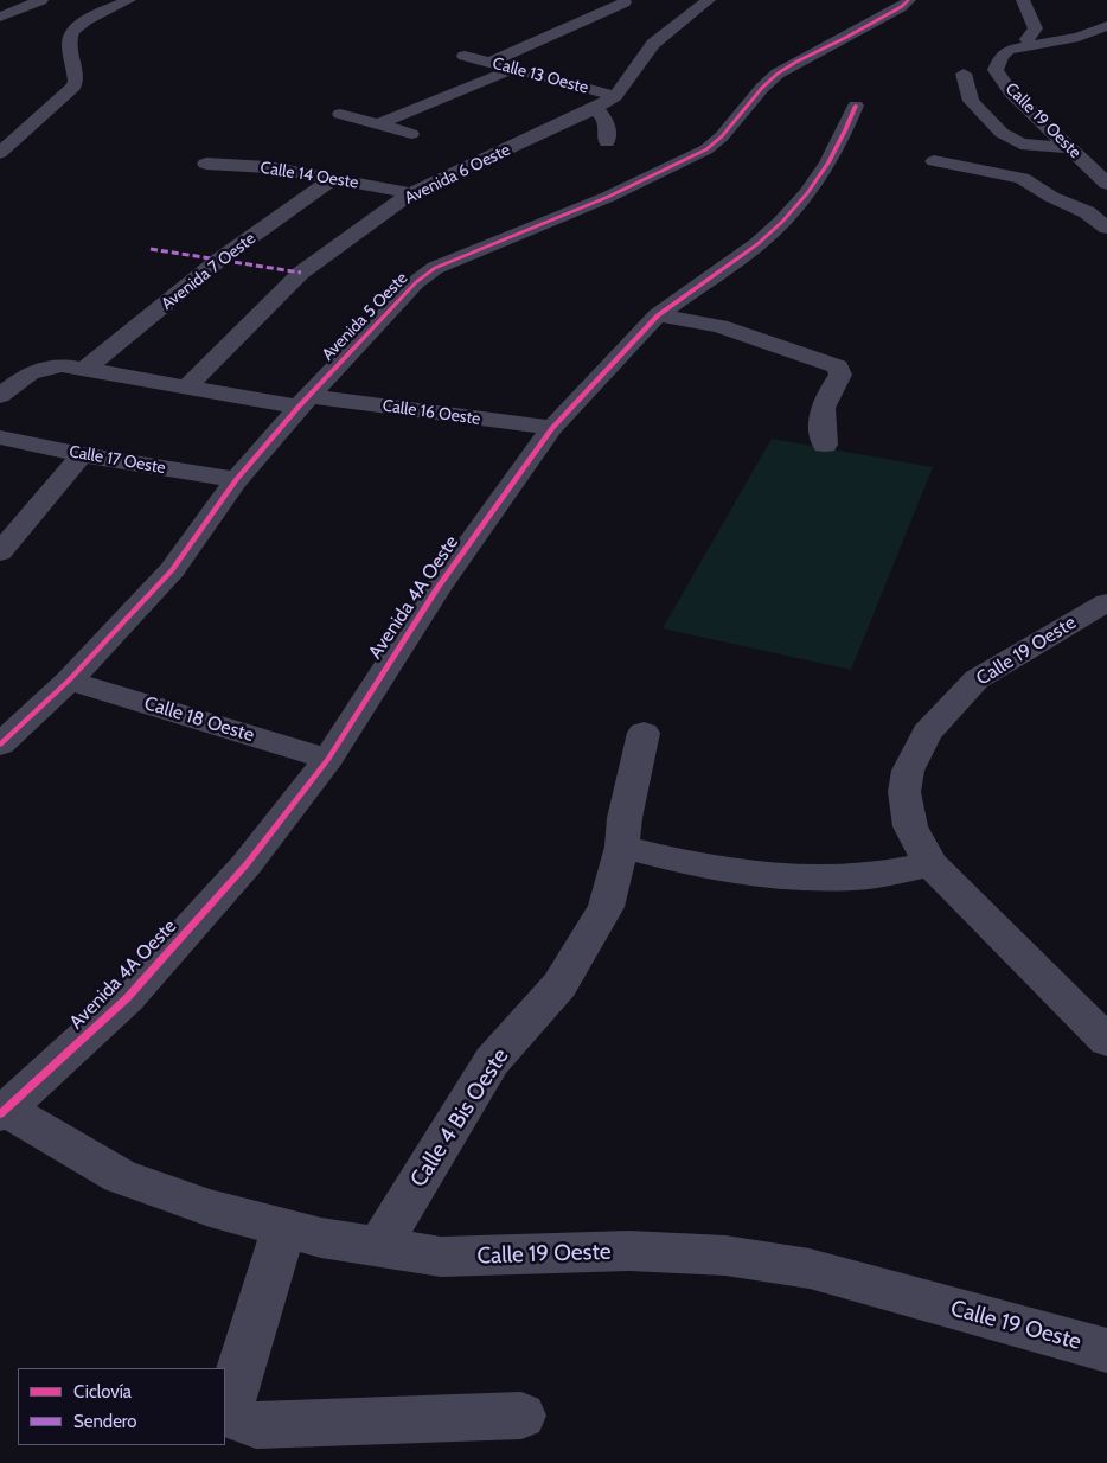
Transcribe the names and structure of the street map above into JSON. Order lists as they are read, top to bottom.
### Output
{
  "streets": {
    "street": [
      "Calle 13 Oeste",
      "Calle 19 Oeste",
      "Avenida 6 Oeste",
      "Calle 14 Oeste",
      "Avenida 7 Oeste",
      "Avenida 5 Oeste",
      "Calle 16 Oeste",
      "Calle 17 Oeste",
      "Avenida 4A Oeste",
      "Calle 18 Oeste",
      "Calle 4 Bis Oeste"
    ]
  },
  "crossings": [
    ["Calle 13 Oeste", "Avenida 6 Oeste"],
    ["Calle 19 Oeste", "Avenida 4A Oeste"],
    ["Calle 19 Oeste", "Calle 4 Bis Oeste"],
    ["Avenida 6 Oeste", "Calle 14 Oeste"],
    ["Avenida 6 Oeste", "Calle 16 Oeste"],
    ["Calle 14 Oeste", "Avenida 7 Oeste"],
    ["Avenida 7 Oeste", "Calle 16 Oeste"],
    ["Avenida 5 Oeste", "Calle 16 Oeste"],
    ["Avenida 5 Oeste", "Calle 17 Oeste"],
    ["Avenida 5 Oeste", "Calle 18 Oeste"],
    ["Calle 16 Oeste", "Avenida 4A Oeste"],
    ["Avenida 4A Oeste", "Calle 18 Oeste"]
  ],
  "legend": ["Ciclovía", "Sendero"]
}
